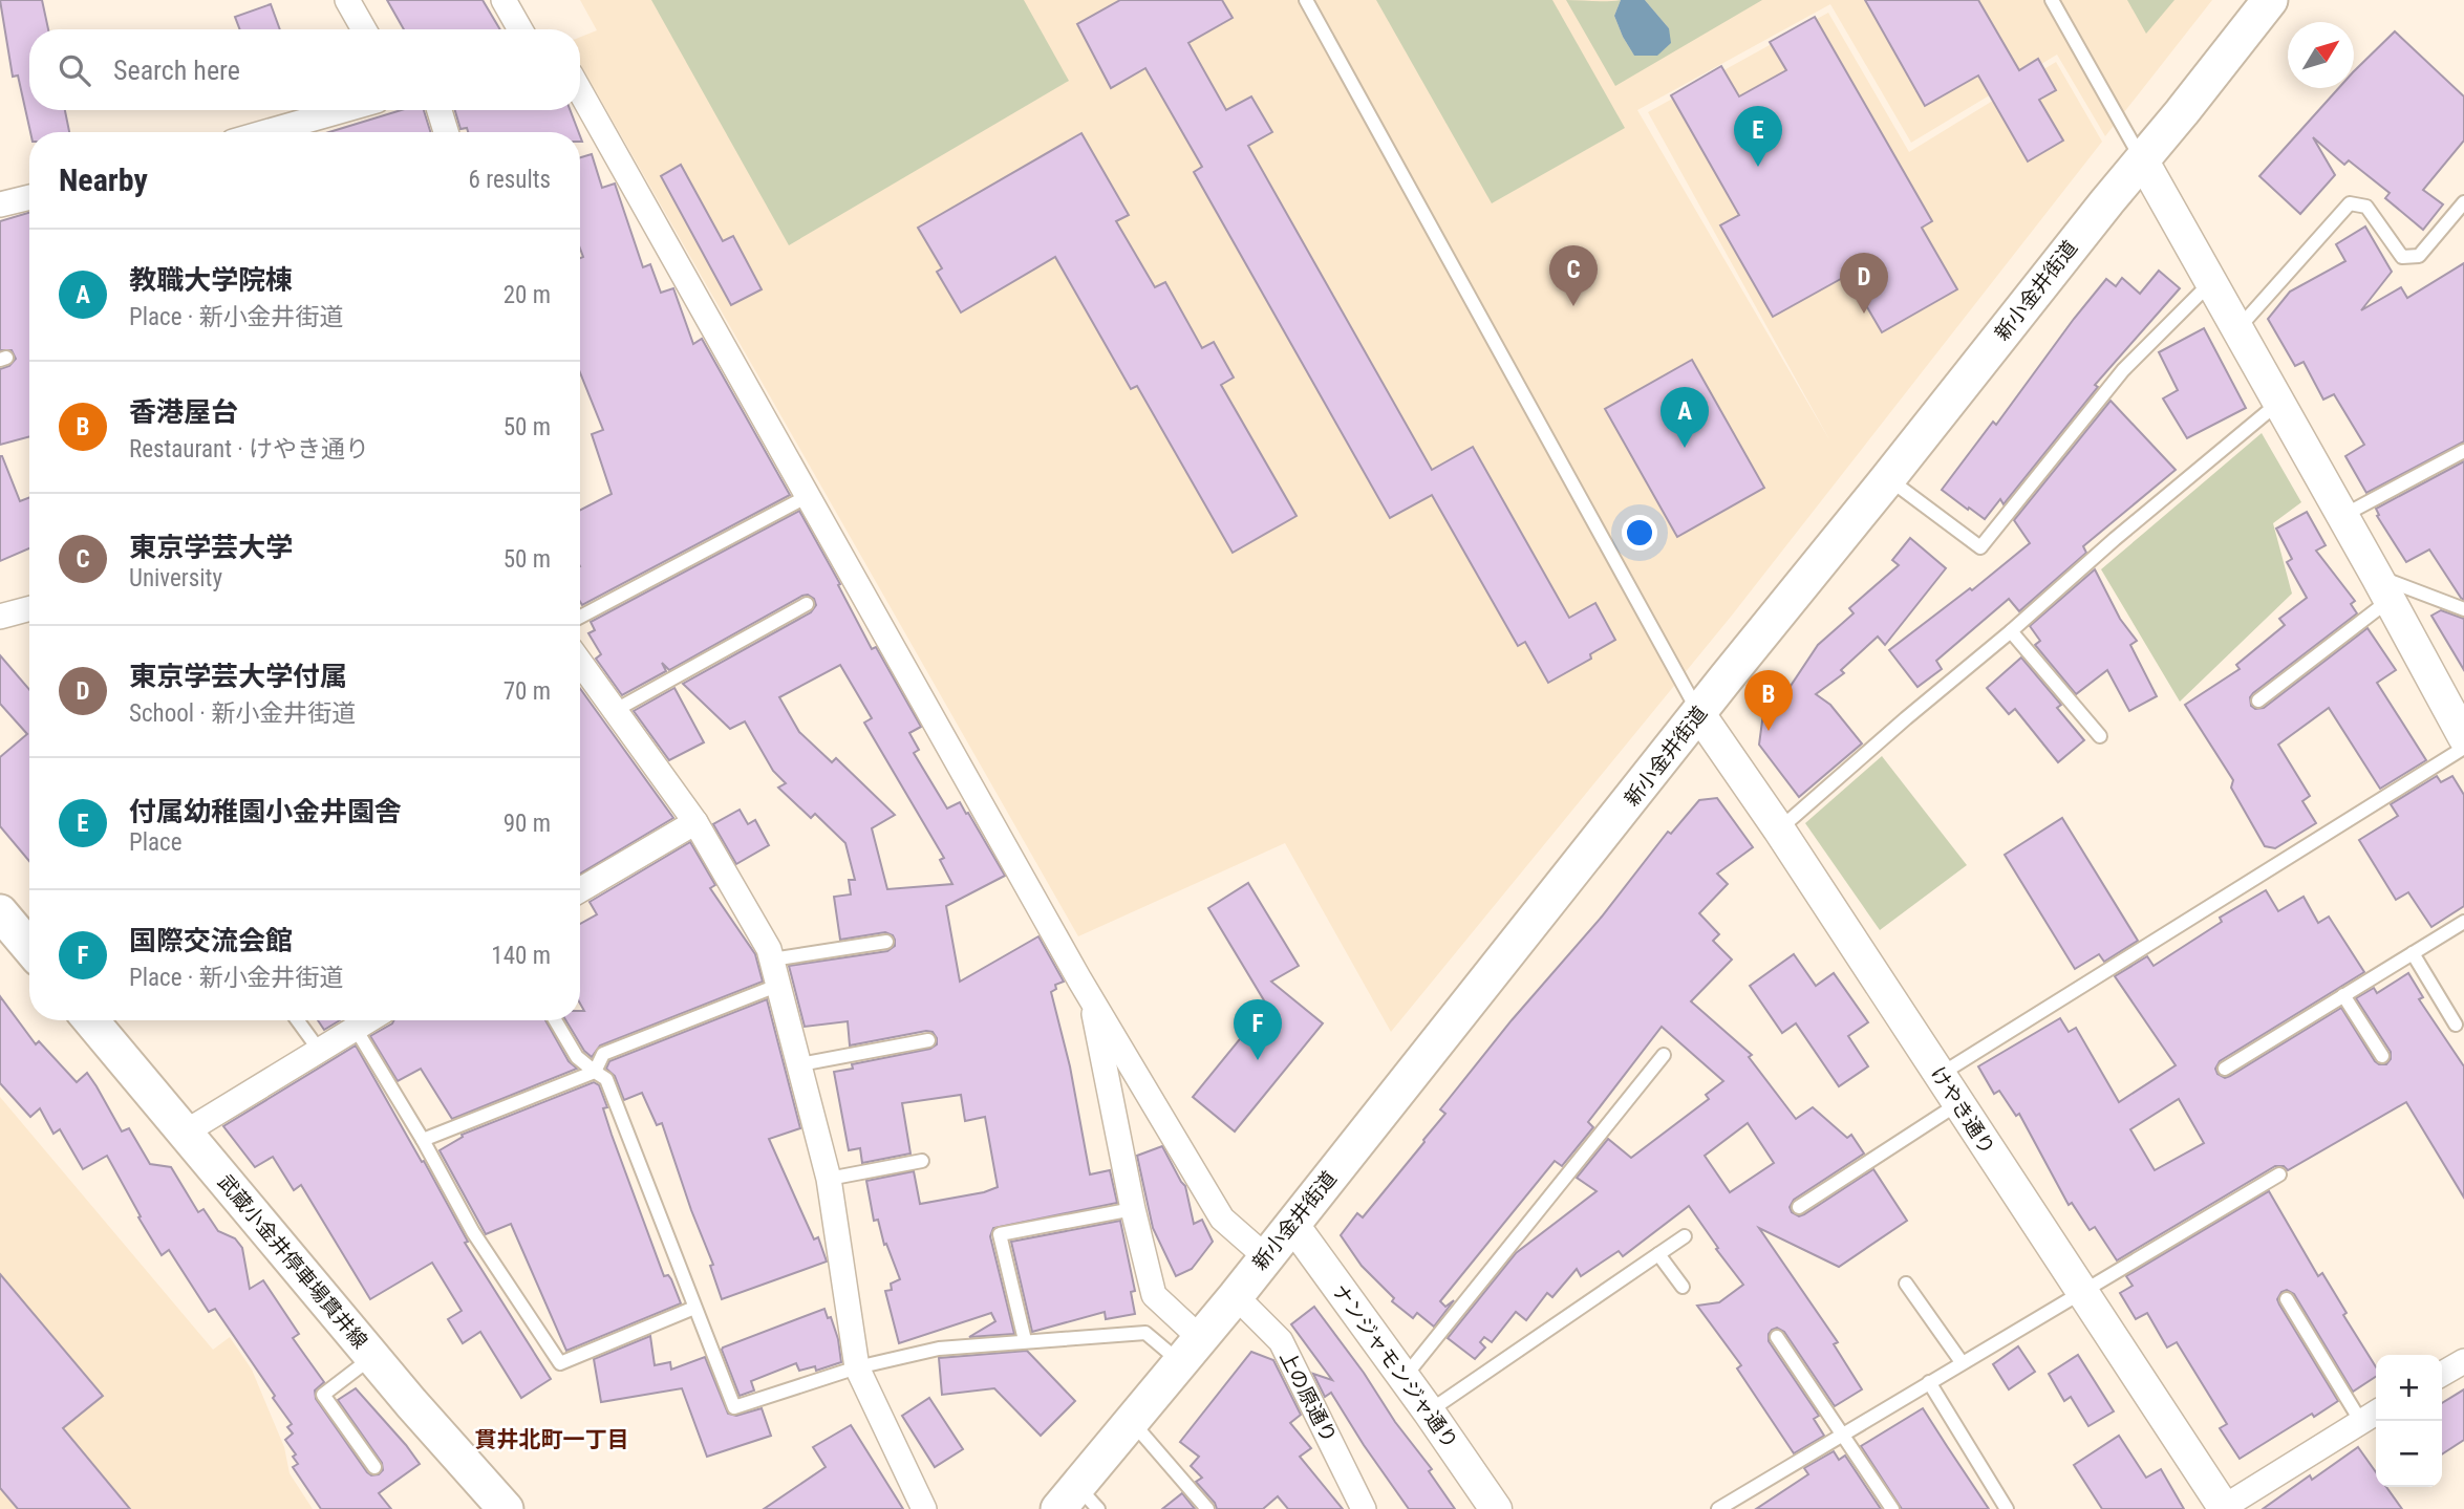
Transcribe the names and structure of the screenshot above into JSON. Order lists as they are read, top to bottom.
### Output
{
  "streets": {
    "main road": ["新小金井街道", "武蔵小金井停車場貫井線"],
    "street": ["けやき通り", "ナンジャモンジャ通り", "上の原通り"]
  },
  "crossings": [
    ["新小金井街道", "けやき通り"],
    ["新小金井街道", "ナンジャモンジャ通り"],
    ["新小金井街道", "上の原通り"]
  ],
  "districts": ["貫井北町一丁目"],
  "north": "top right",
  "page": {
    "search": "Search here",
    "pins": [
      "E",
      "C",
      "D",
      "A",
      "B",
      "F"
    ],
    "heading": ["Nearby", "6 results"],
    "list": [
      {
        "mark": "A",
        "name": "教職大学院棟",
        "note": "Place · 新小金井街道",
        "value": "20 m"
      },
      {
        "mark": "B",
        "name": "香港屋台",
        "note": "Restaurant · けやき通り",
        "value": "50 m"
      },
      {
        "mark": "C",
        "name": "東京学芸大学",
        "note": "University",
        "value": "50 m"
      },
      {
        "mark": "D",
        "name": "東京学芸大学付属",
        "note": "School · 新小金井街道",
        "value": "70 m"
      },
      {
        "mark": "E",
        "name": "付属幼稚園小金井園舎",
        "note": "Place",
        "value": "90 m"
      },
      {
        "mark": "F",
        "name": "国際交流会館",
        "note": "Place · 新小金井街道",
        "value": "140 m"
      }
    ],
    "map_buttons": ["+", "−"]
  }
}
